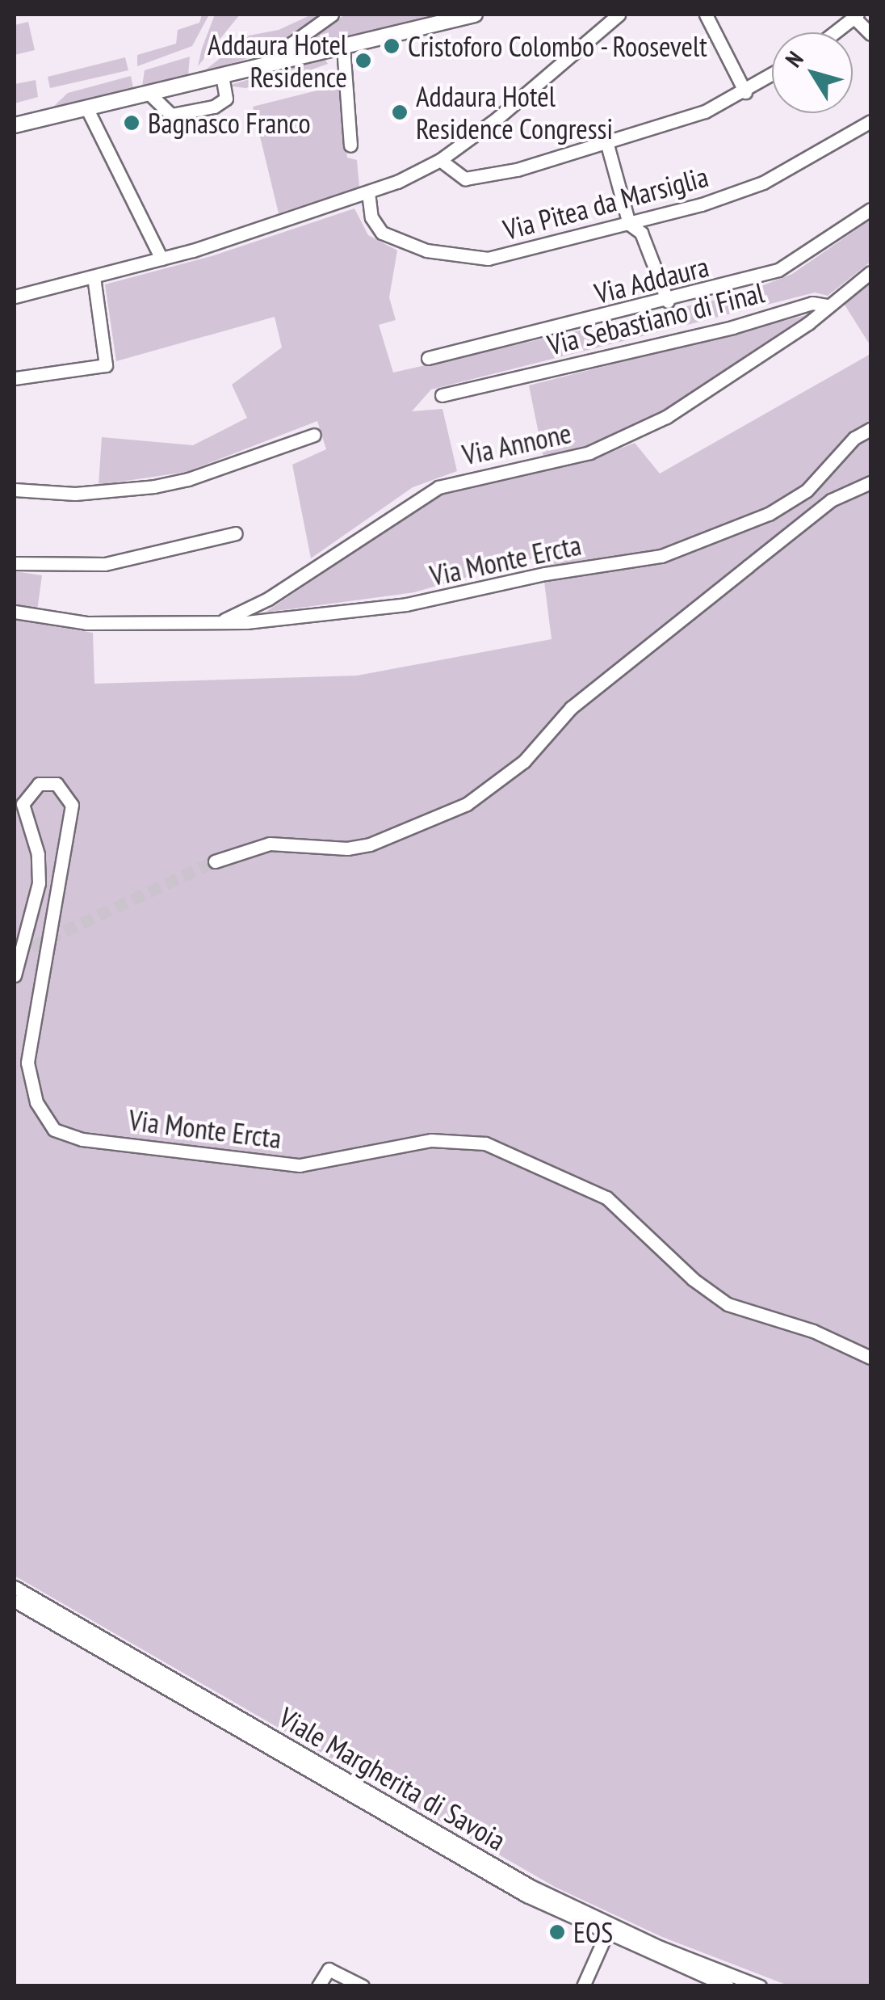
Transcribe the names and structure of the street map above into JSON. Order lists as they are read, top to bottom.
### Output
{
  "streets": {
    "street": [
      "Via Pitea da Marsiglia",
      "Via Addaura",
      "Via Sebastiano di Final",
      "Via Annone",
      "Via Monte Ercta",
      "Viale Margherita di Savoia"
    ]
  },
  "crossings": [
    ["Via Sebastiano di Final", "Via Annone"],
    ["Via Annone", "Via Monte Ercta"]
  ],
  "places": [
    "Cristoforo Colombo - Roosevelt",
    "Addaura Hotel Residence",
    "Addaura Hotel Residence Congressi",
    "Bagnasco Franco",
    "EOS"
  ],
  "north": "top left"
}
